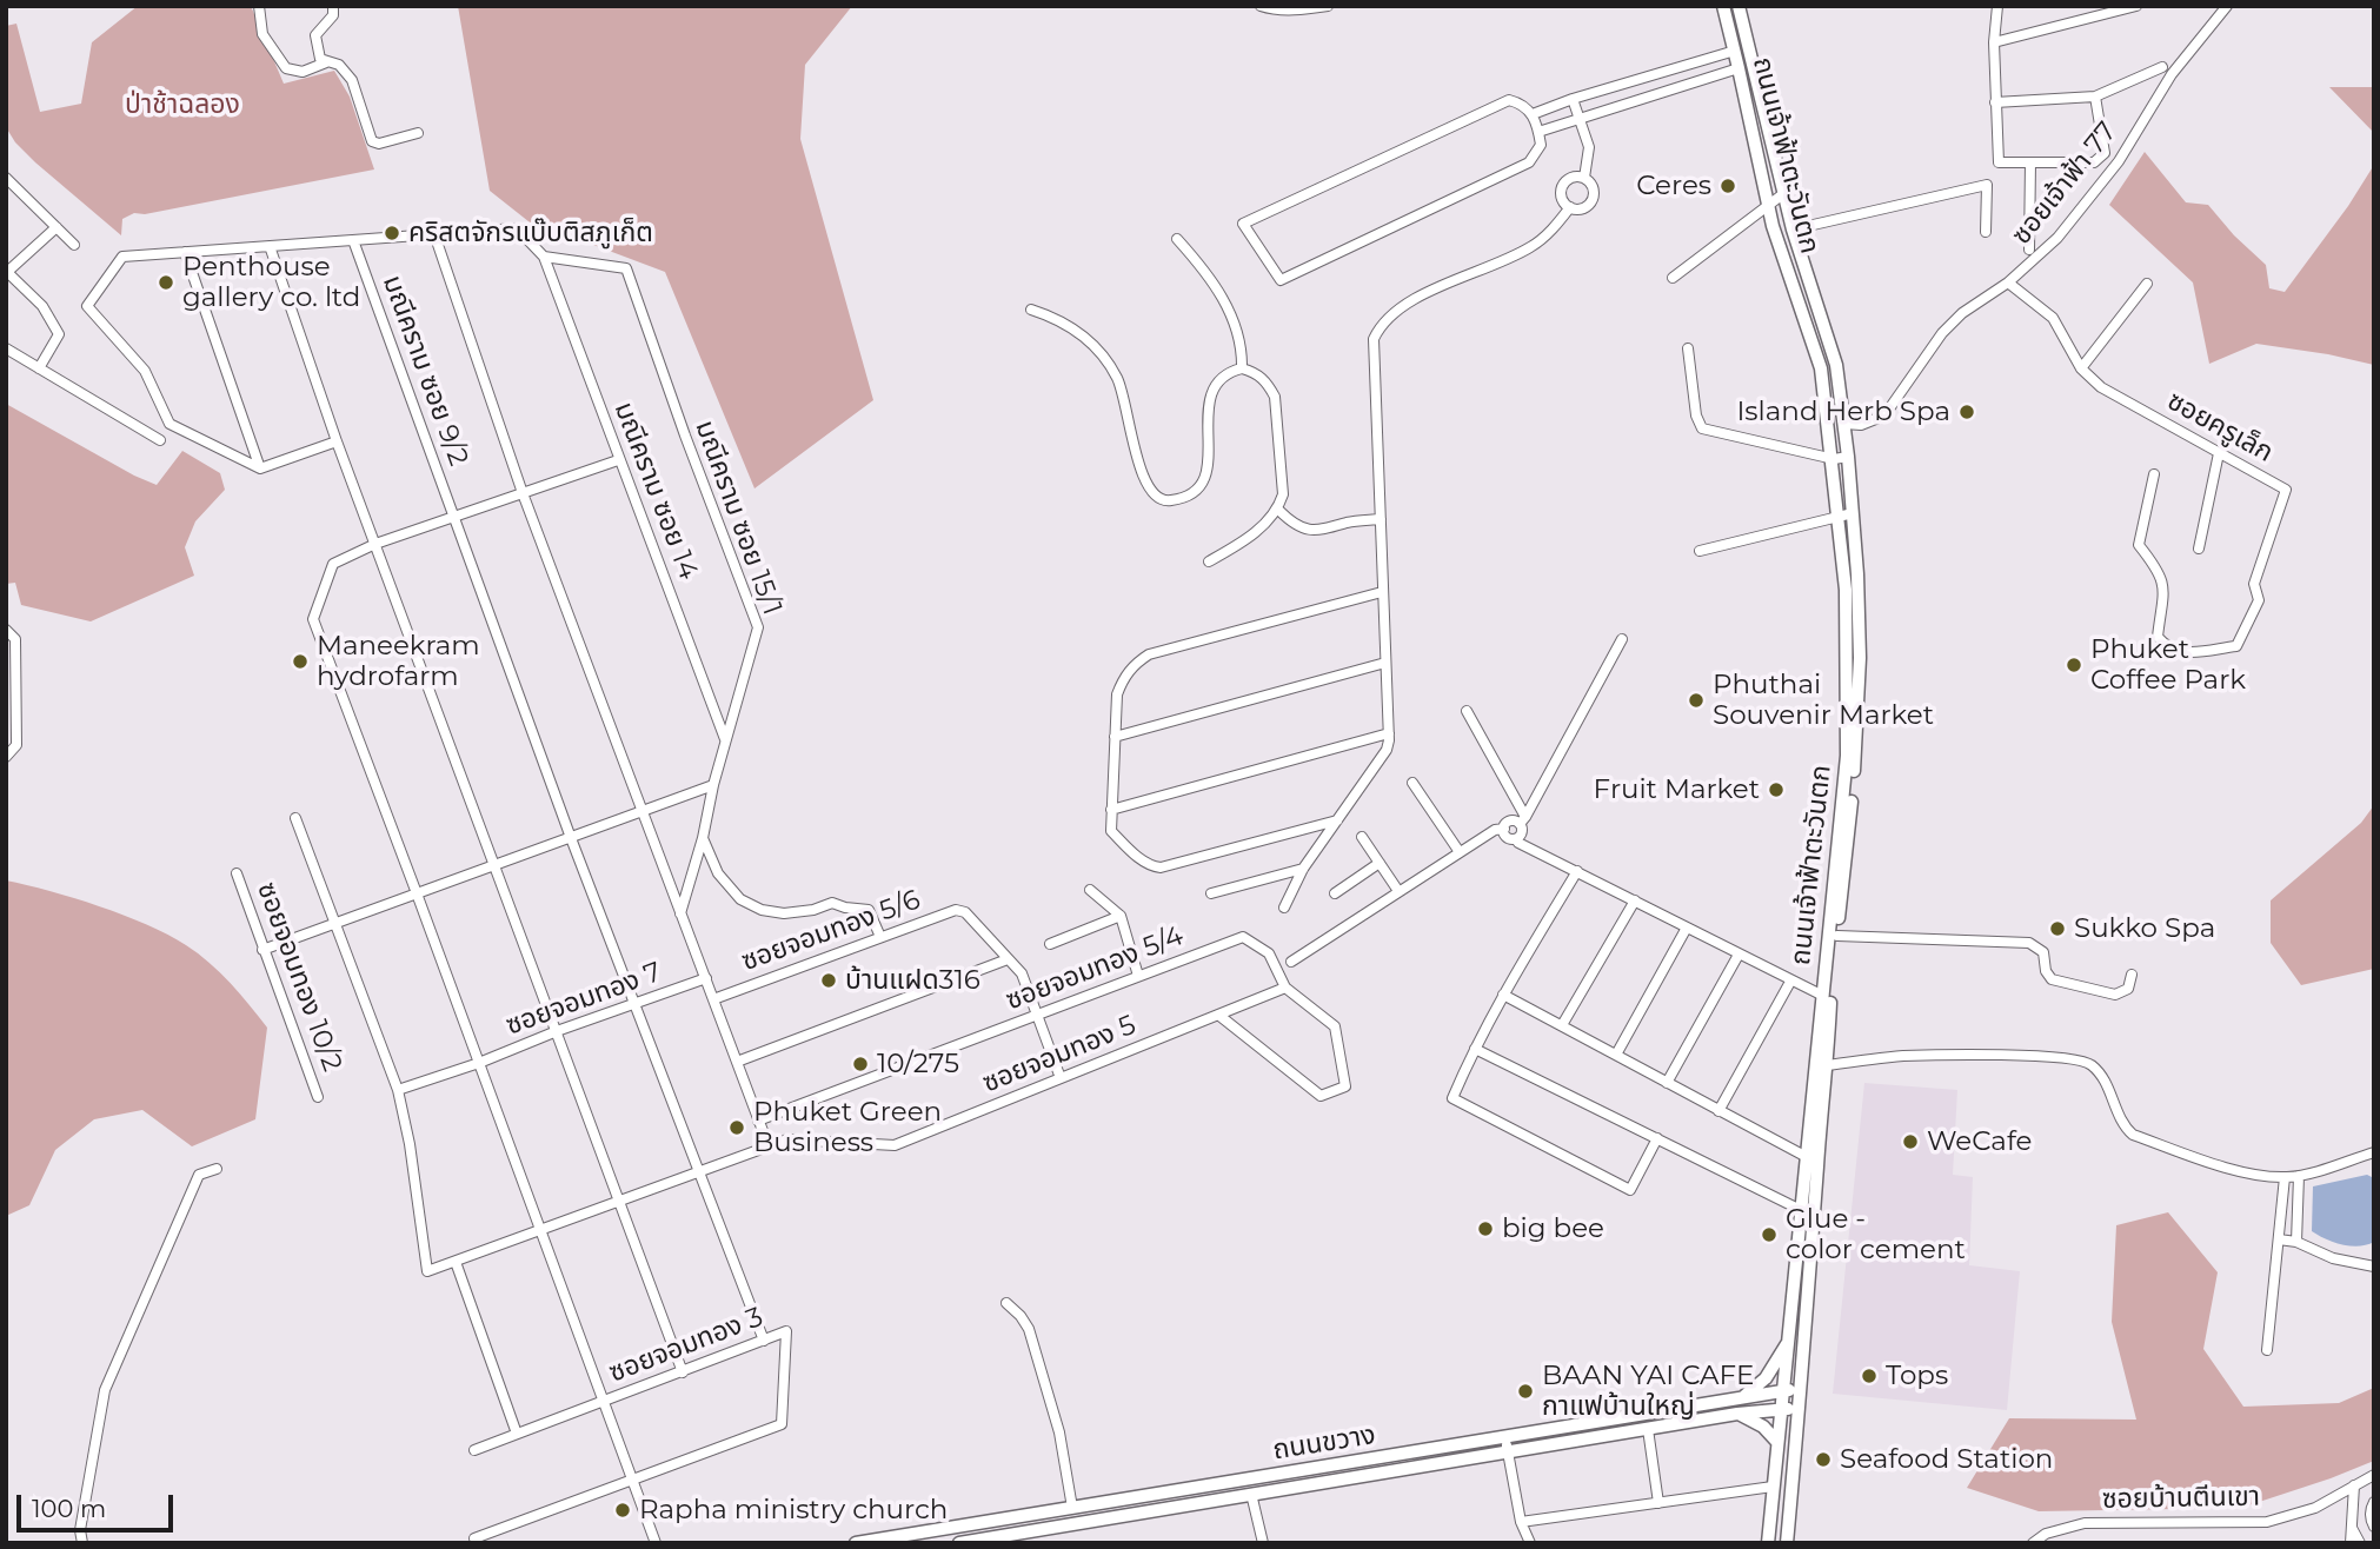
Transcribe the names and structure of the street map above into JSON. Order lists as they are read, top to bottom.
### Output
{
  "streets": {
    "main road": ["ถนนเจ้าฟ้าตะวันตก", "ถนนขวาง"],
    "street": [
      "ซอยเจ้าฟ้า 77",
      "มณีคราม ซอย 9/2",
      "ซอยครูเล็ก",
      "มณีคราม ซอย 14",
      "มณีคราม ซอย 15/1",
      "ซอยจอมทอง 5/6",
      "ซอยจอมทอง 5/4",
      "ซอยจอมทอง 10/2",
      "ซอยจอมทอง 7",
      "ซอยจอมทอง 5",
      "ซอยจอมทอง 3",
      "ซอยบ้านตีนเขา"
    ]
  },
  "crossings": [
    ["ถนนเจ้าฟ้าตะวันตก", "ซอยเจ้าฟ้า 77"],
    ["ถนนเจ้าฟ้าตะวันตก", "ถนนขวาง"],
    ["ซอยเจ้าฟ้า 77", "ซอยครูเล็ก"],
    ["มณีคราม ซอย 9/2", "ซอยจอมทอง 7"],
    ["มณีคราม ซอย 9/2", "ซอยจอมทอง 5"],
    ["มณีคราม ซอย 9/2", "ซอยจอมทอง 3"],
    ["มณีคราม ซอย 14", "มณีคราม ซอย 15/1"],
    ["ซอยจอมทอง 5/4", "ซอยจอมทอง 5"],
    ["ซอยจอมทอง 7", "ซอยจอมทอง 5"]
  ],
  "parks": ["ป่าช้าฉลอง"],
  "places": [
    "Ceres",
    "คริสตจักรแบ๊บติสภูเก็ต",
    "Penthouse gallery co. ltd",
    "Island Herb Spa",
    "Maneekram hydrofarm",
    "Phuket Coffee Park",
    "Phuthai Souvenir Market",
    "Fruit Market",
    "Sukko Spa",
    "บ้านแฝด316",
    "10/275",
    "Phuket Green Business",
    "WeCafe",
    "big bee",
    "Glue - color cement",
    "Tops",
    "BAAN YAI CAFE กาแฟบ้านใหญ่",
    "Seafood Station",
    "Rapha ministry church"
  ],
  "scale_bar": "100 m"
}
